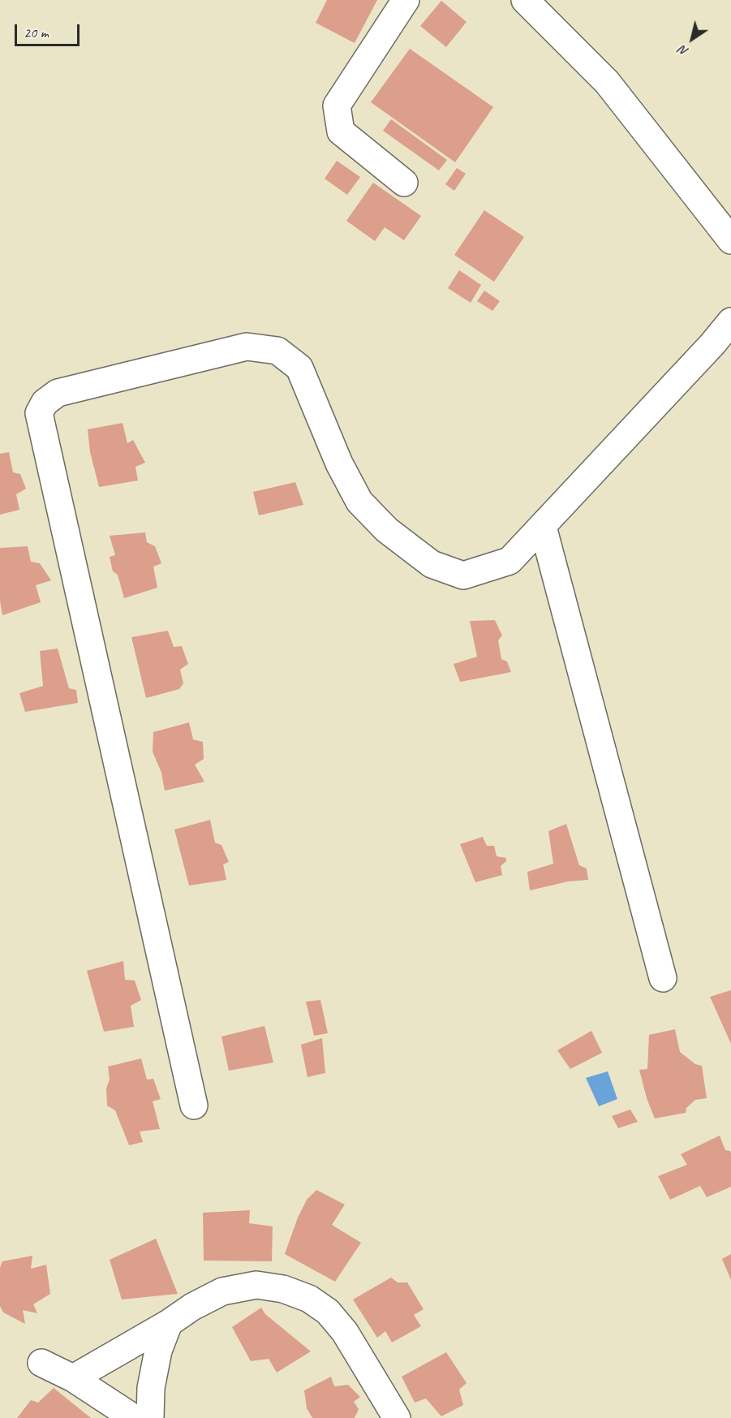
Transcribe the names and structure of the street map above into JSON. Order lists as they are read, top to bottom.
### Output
{
  "scale_bar": "20 m",
  "north": "bottom left"
}
